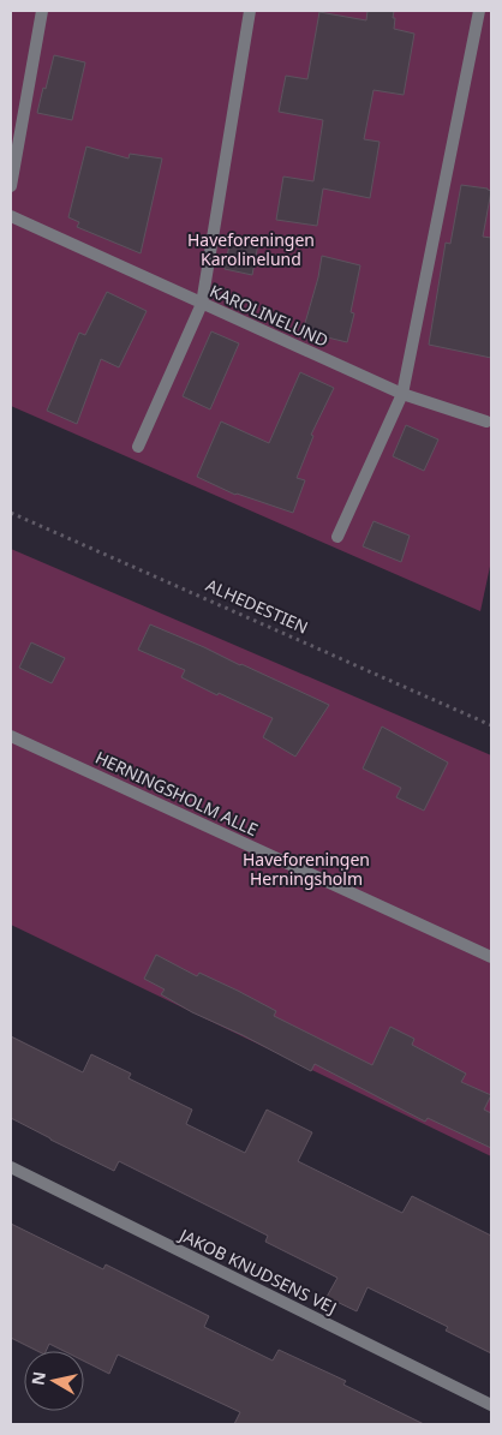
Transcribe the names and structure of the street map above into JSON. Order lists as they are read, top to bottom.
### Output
{
  "streets": {
    "street": ["KAROLINELUND", "HERNINGSHOLM ALLE", "JAKOB KNUDSENS VEJ"],
    "path": ["ALHEDESTIEN"]
  },
  "parks": ["Haveforeningen Karolinelund", "Haveforeningen Herningsholm"],
  "north": "left"
}
